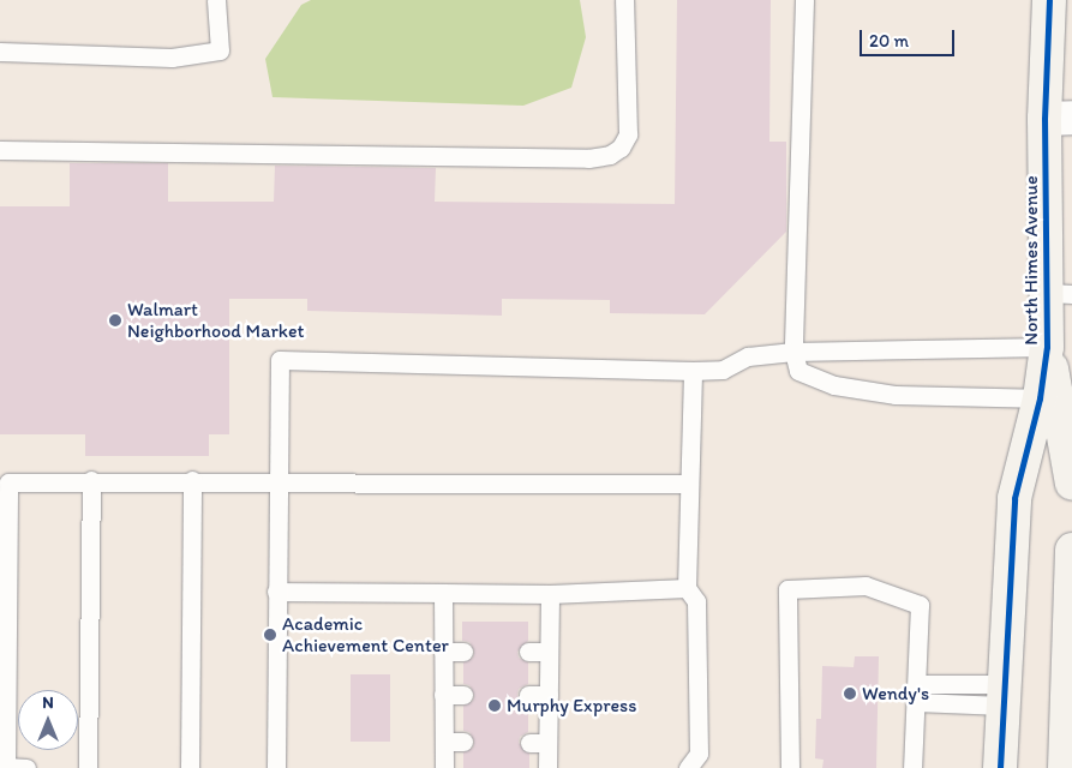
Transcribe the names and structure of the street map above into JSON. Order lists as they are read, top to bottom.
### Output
{
  "streets": {
    "street": ["North Himes Avenue"]
  },
  "places": [
    "Walmart Neighborhood Market",
    "Academic Achievement Center",
    "Wendy's",
    "Murphy Express"
  ],
  "scale_bar": "20 m",
  "north": "top"
}
